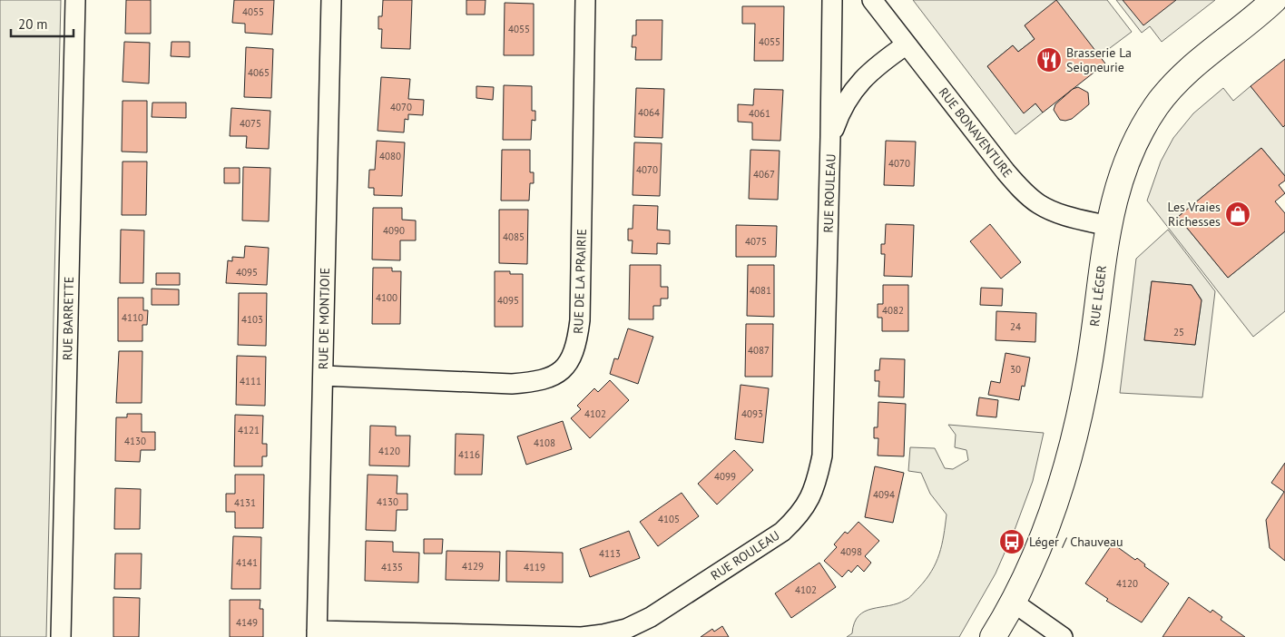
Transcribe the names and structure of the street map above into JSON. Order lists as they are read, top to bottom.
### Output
{
  "streets": {
    "street": [
      "RUE BONAVENTURE",
      "RUE ROULEAU",
      "RUE DE LA PRAIRIE",
      "RUE LÉGER",
      "RUE BARRETTE",
      "RUE DE MONTJOIE"
    ]
  },
  "crossings": [
    ["RUE BONAVENTURE", "RUE ROULEAU"],
    ["RUE BONAVENTURE", "RUE LÉGER"],
    ["RUE ROULEAU", "RUE DE MONTJOIE"],
    ["RUE DE LA PRAIRIE", "RUE DE MONTJOIE"]
  ],
  "places": {
    "restaurant": ["Brasserie La Seigneurie"],
    "shop": ["Les Vraies Richesses"],
    "bus stop": ["Léger / Chauveau"]
  },
  "house_numbers": [
    "4055",
    "4055",
    "4055",
    "4065",
    "4070",
    "4064",
    "4061",
    "4075",
    "4080",
    "4070",
    "4070",
    "4067",
    "4090",
    "4085",
    "4075",
    "4095",
    "4081",
    "4100",
    "4095",
    "4082",
    "4110",
    "4103",
    "24",
    "25",
    "4087",
    "30",
    "4111",
    "4102",
    "4093",
    "4121",
    "4130",
    "4108",
    "4120",
    "4116",
    "4099",
    "4094",
    "4130",
    "4131",
    "4105",
    "4098",
    "4113",
    "4141",
    "4129",
    "4135",
    "4119",
    "4120",
    "4102",
    "4149"
  ],
  "scale_bar": "20 m"
}
